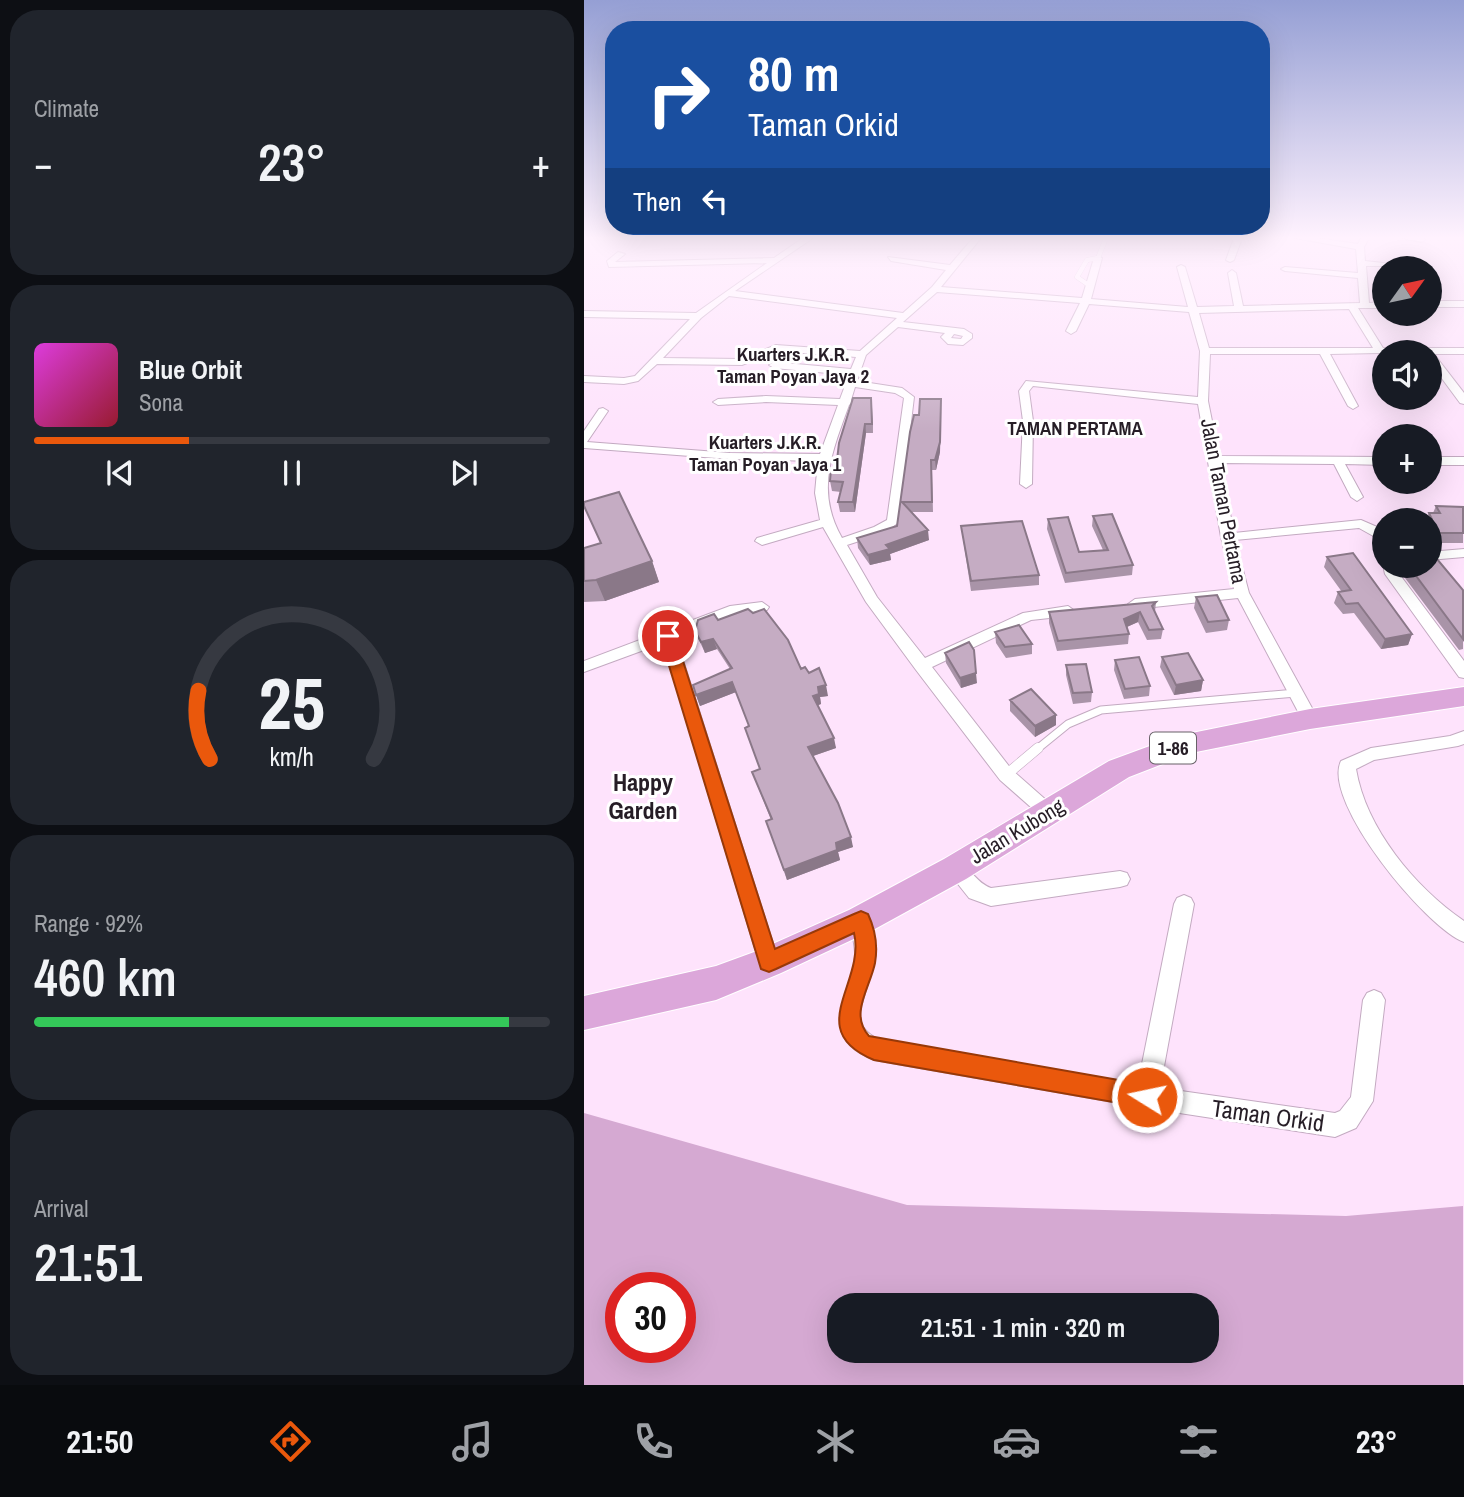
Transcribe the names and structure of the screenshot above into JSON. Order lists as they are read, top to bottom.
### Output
{
  "streets": {
    "highway": ["1-86", "Jalan Kubong"],
    "street": ["Jalan Taman Pertama", "Taman Orkid"]
  },
  "crossings": [
    ["Jalan Taman Pertama", "Jalan Kubong"],
    ["Jalan Kubong", "Taman Orkid"]
  ],
  "districts": [
    "Kuarters J.K.R. Taman Poyan Jaya 2",
    "TAMAN PERTAMA",
    "Kuarters J.K.R. Taman Poyan Jaya 1",
    "Happy Garden"
  ],
  "north": "top right",
  "page": {
    "tile": [
      "Climate",
      ["Range · 92%", "460 km"],
      ["Arrival", "21:51"]
    ],
    "turn": ["80 m", "Taman Orkid"],
    "heat": ["−", "23°", "+"],
    "then": "Then",
    "map_buttons": ["+", "−"],
    "song": ["Blue Orbit", "Sona"],
    "limit": "30",
    "trip": "21:51 · 1 min · 320 m",
    "tabs": ["21:50", "23°"],
    "gauge": ["25", "km/h"]
  }
}
